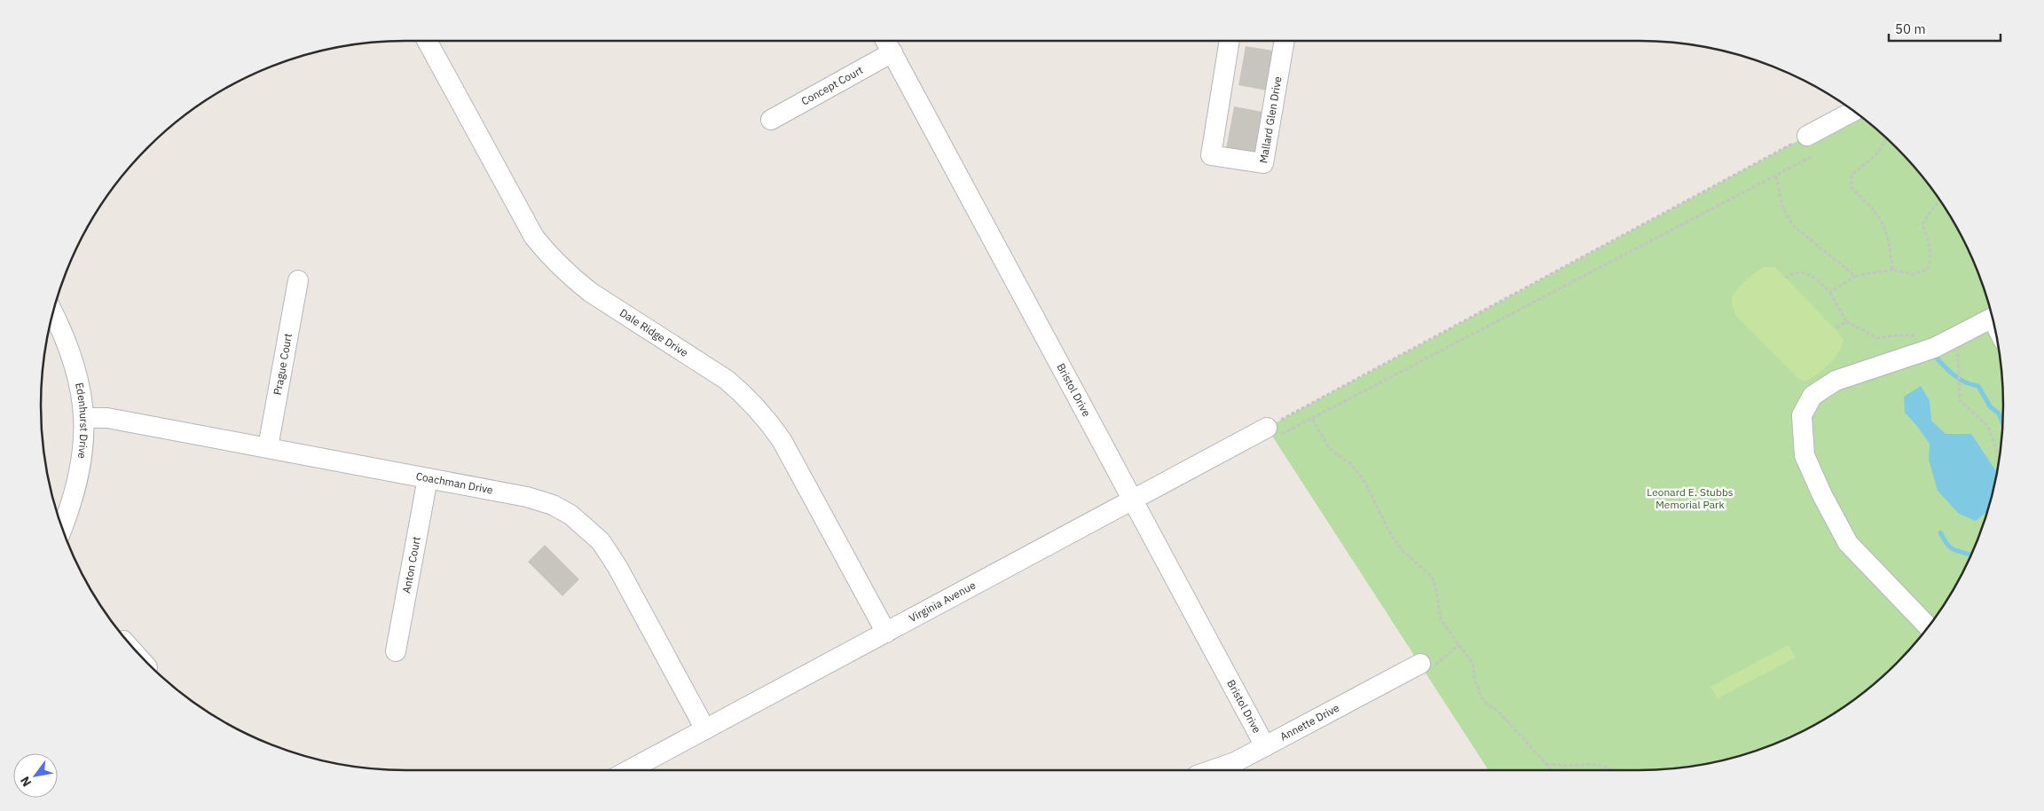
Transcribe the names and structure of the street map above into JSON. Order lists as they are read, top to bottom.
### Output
{
  "streets": {
    "street": [
      "Concept Court",
      "Mallard Glen Drive",
      "Dale Ridge Drive",
      "Prague Court",
      "Bristol Drive",
      "Edenhurst Drive",
      "Coachman Drive",
      "Anton Court",
      "Virginia Avenue",
      "Annette Drive"
    ]
  },
  "crossings": [
    ["Concept Court", "Bristol Drive"],
    ["Dale Ridge Drive", "Virginia Avenue"],
    ["Prague Court", "Coachman Drive"],
    ["Bristol Drive", "Virginia Avenue"],
    ["Bristol Drive", "Annette Drive"],
    ["Edenhurst Drive", "Coachman Drive"],
    ["Coachman Drive", "Anton Court"],
    ["Coachman Drive", "Virginia Avenue"]
  ],
  "parks": ["Leonard E. Stubbs Memorial Park"],
  "scale_bar": "50 m",
  "north": "bottom left"
}
